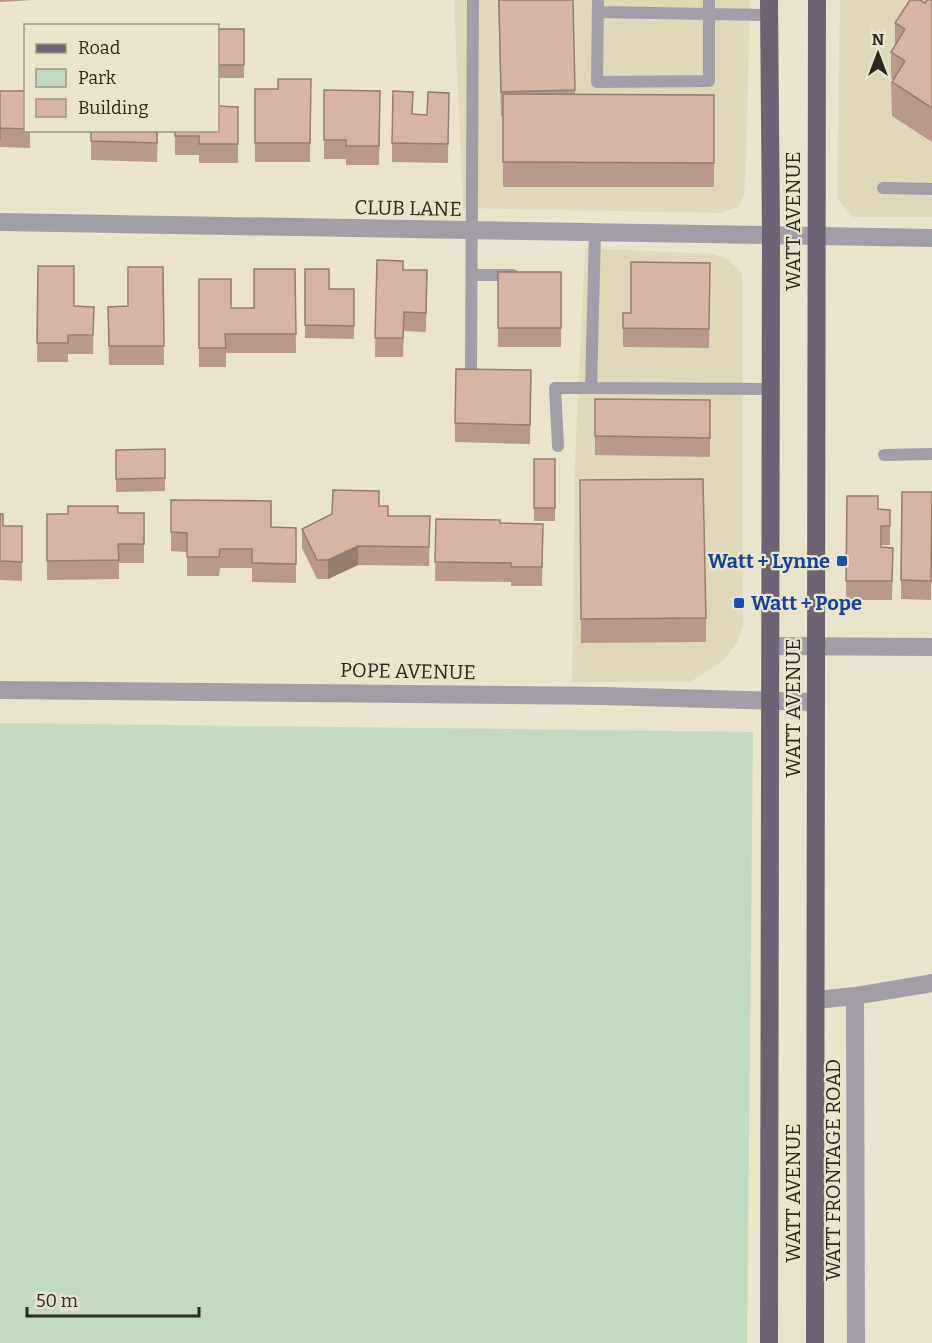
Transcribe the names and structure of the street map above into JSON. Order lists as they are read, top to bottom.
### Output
{
  "streets": {
    "main road": ["WATT AVENUE"],
    "street": ["CLUB LANE", "POPE AVENUE", "WATT FRONTAGE ROAD"]
  },
  "crossings": [
    ["CLUB LANE", "WATT AVENUE"],
    ["WATT AVENUE", "POPE AVENUE"]
  ],
  "places": {
    "transit": ["Watt + Lynne", "Watt + Pope"]
  },
  "legend": ["Road", "Park", "Building"],
  "scale_bar": "50 m",
  "north": "top"
}
